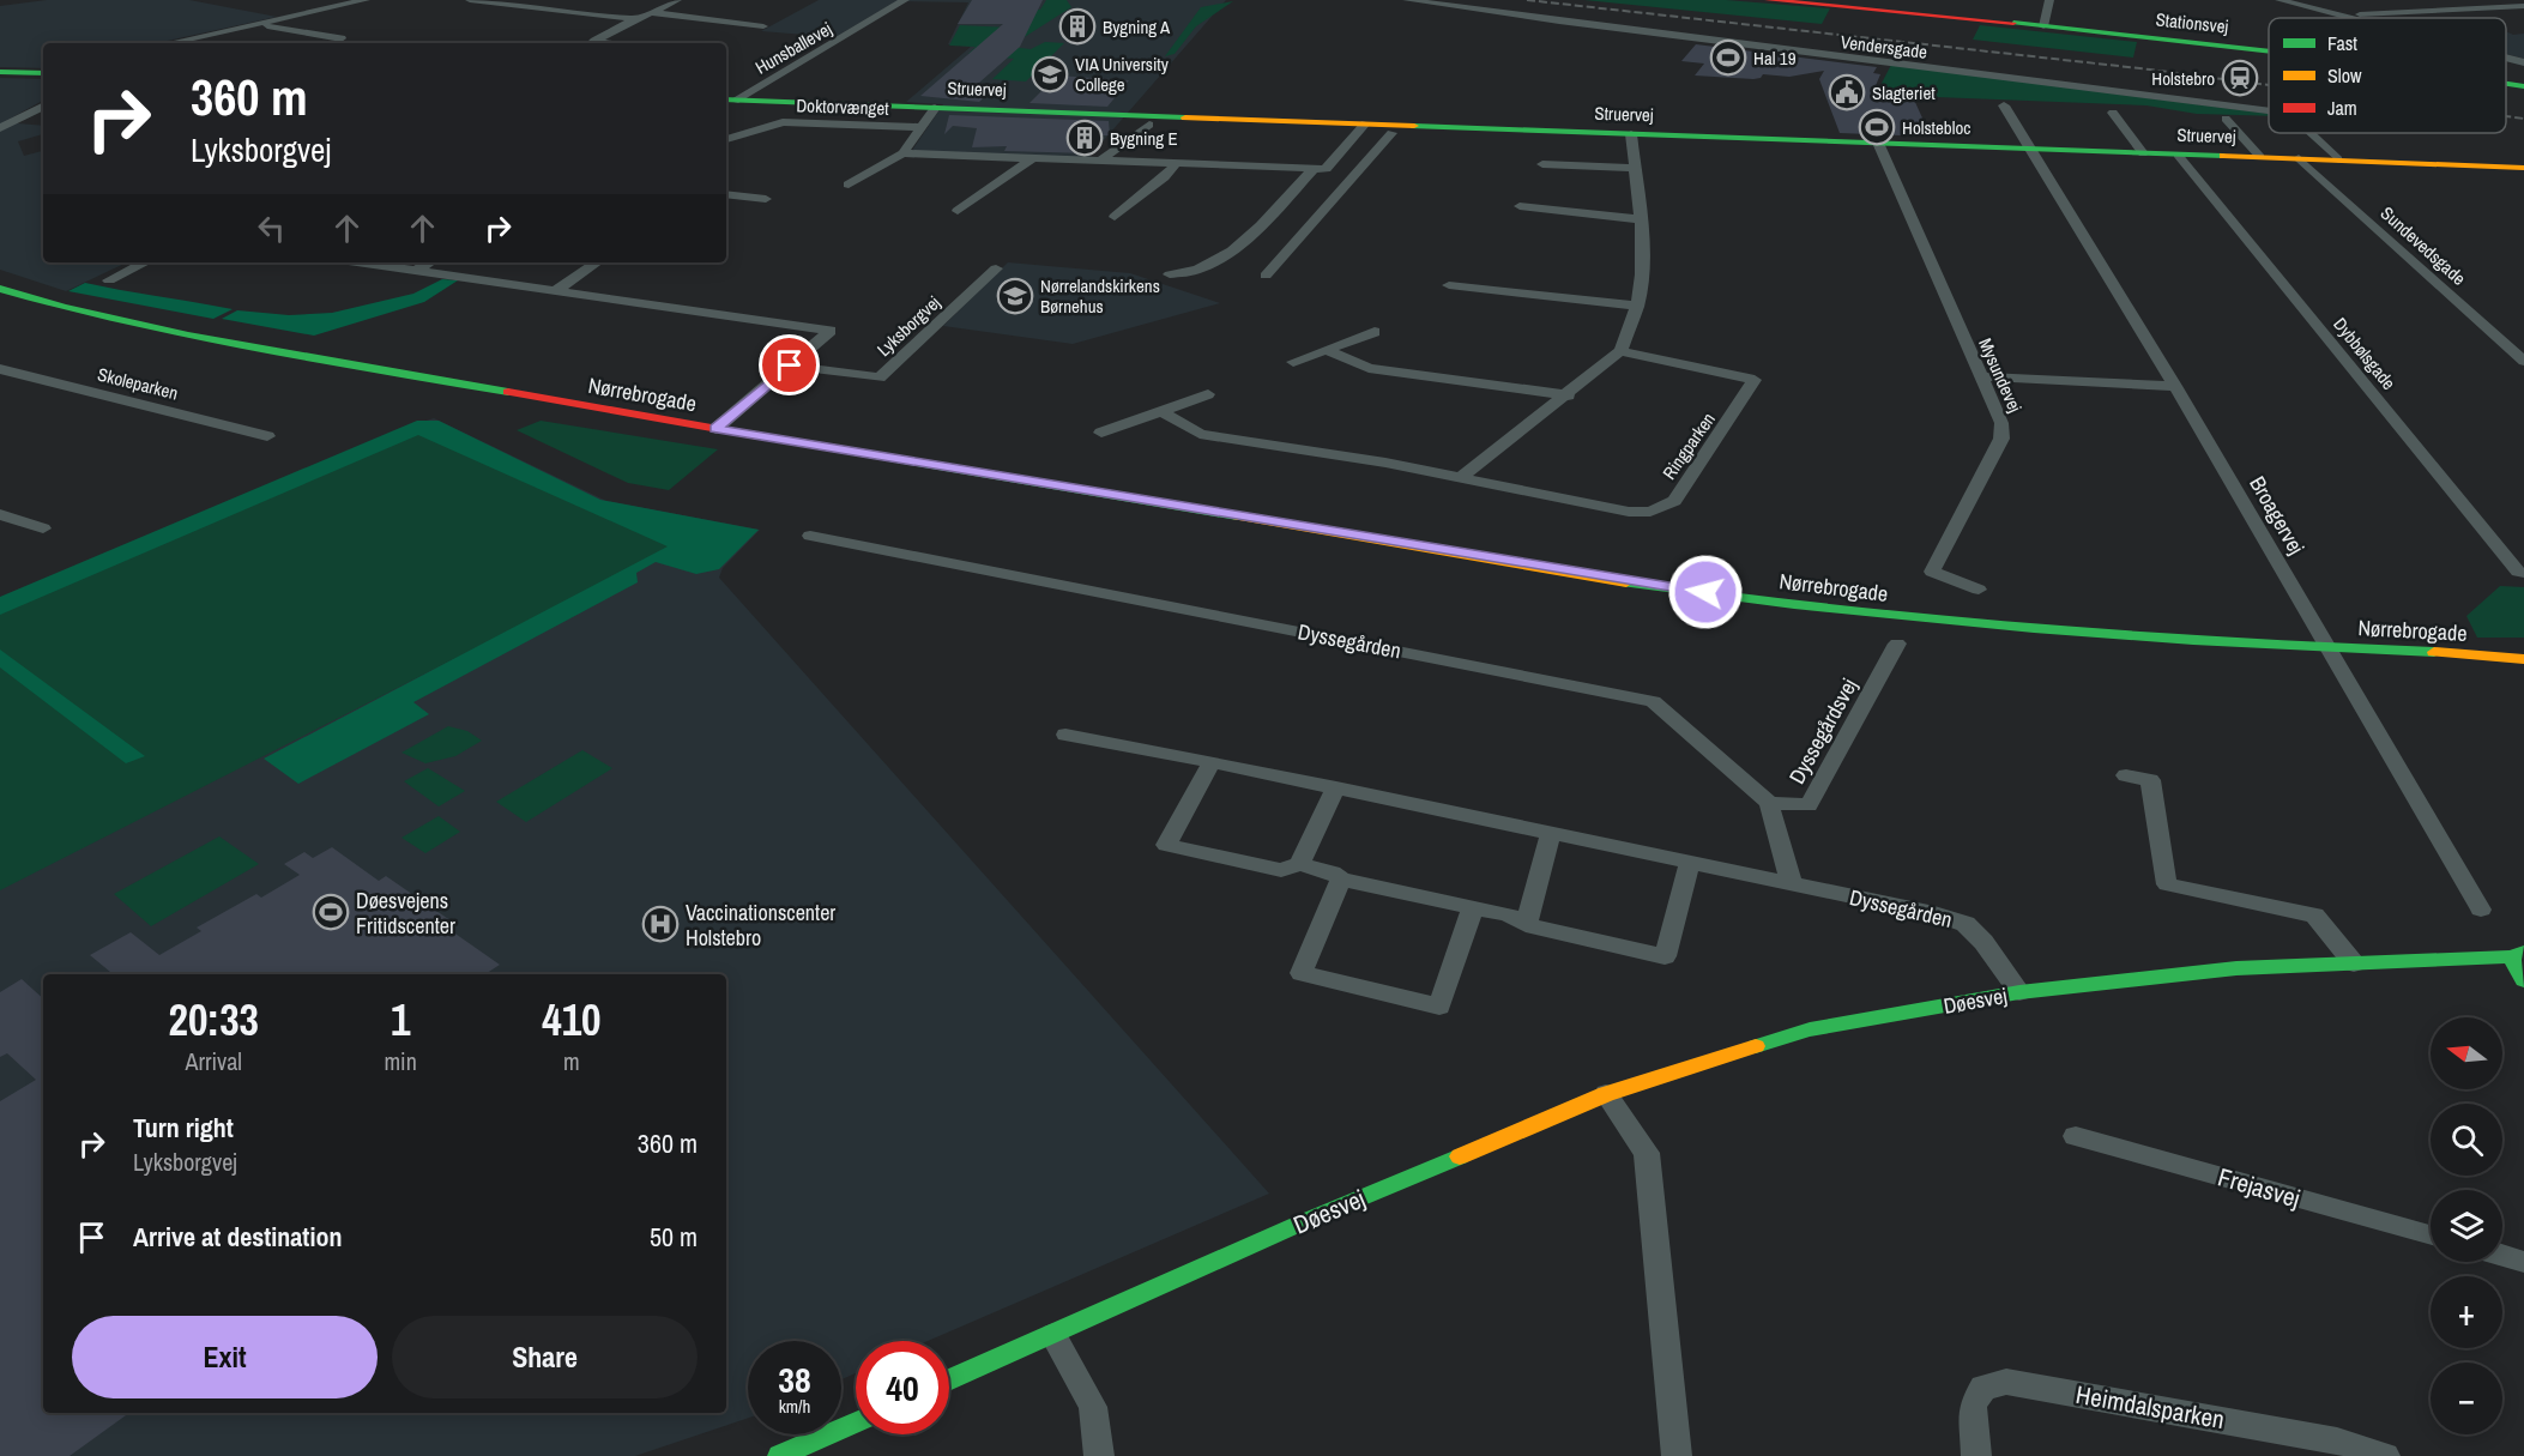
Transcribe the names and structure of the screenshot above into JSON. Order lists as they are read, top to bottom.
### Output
{
  "streets": {
    "street": [
      "Stationsvej",
      "Vendersgade",
      "Hunsballevej",
      "Struervej",
      "Doktorvænget",
      "Sundevedsgade",
      "Lyksborgvej",
      "Dybbølsgade",
      "Mysundevej",
      "Skoleparken",
      "Nørrebrogade",
      "Ringparken",
      "Broagervej",
      "Dyssegården",
      "Dyssegårdsvej",
      "Døesvej",
      "Frejasvej",
      "Heimdalsparken"
    ]
  },
  "crossings": [
    ["Hunsballevej", "Struervej"],
    ["Struervej", "Sundevedsgade"],
    ["Struervej", "Dybbølsgade"],
    ["Struervej", "Mysundevej"],
    ["Struervej", "Broagervej"],
    ["Nørrebrogade", "Broagervej"],
    ["Dyssegården", "Dyssegårdsvej"],
    ["Dyssegården", "Døesvej"]
  ],
  "places": {
    "building": ["Bygning A", "Bygning E"],
    "sports": ["Hal 19", "Holstebloc", "Døesvejens Fritidscenter"],
    "school or university": ["VIA University College", "Nørrelandskirkens Børnehus"],
    "station": ["Holstebro"],
    "public building": ["Slagteriet"],
    "hospital": ["Vaccinationscenter Holstebro"]
  },
  "legend": ["Fast", "Slow", "Jam"],
  "north": "left",
  "page": {
    "turn": ["360 m", "Lyksborgvej"],
    "eta": [
      "20:33",
      "Arrival",
      "1",
      "min",
      "410",
      "m"
    ],
    "map_buttons": ["+", "−"],
    "list": [
      {
        "name": "Turn right",
        "note": "Lyksborgvej",
        "value": "360 m"
      },
      {
        "name": "Arrive at destination",
        "value": "50 m"
      }
    ],
    "buttons": ["Exit", "Share"],
    "speed": "38 km/h",
    "limit": "40"
  }
}
